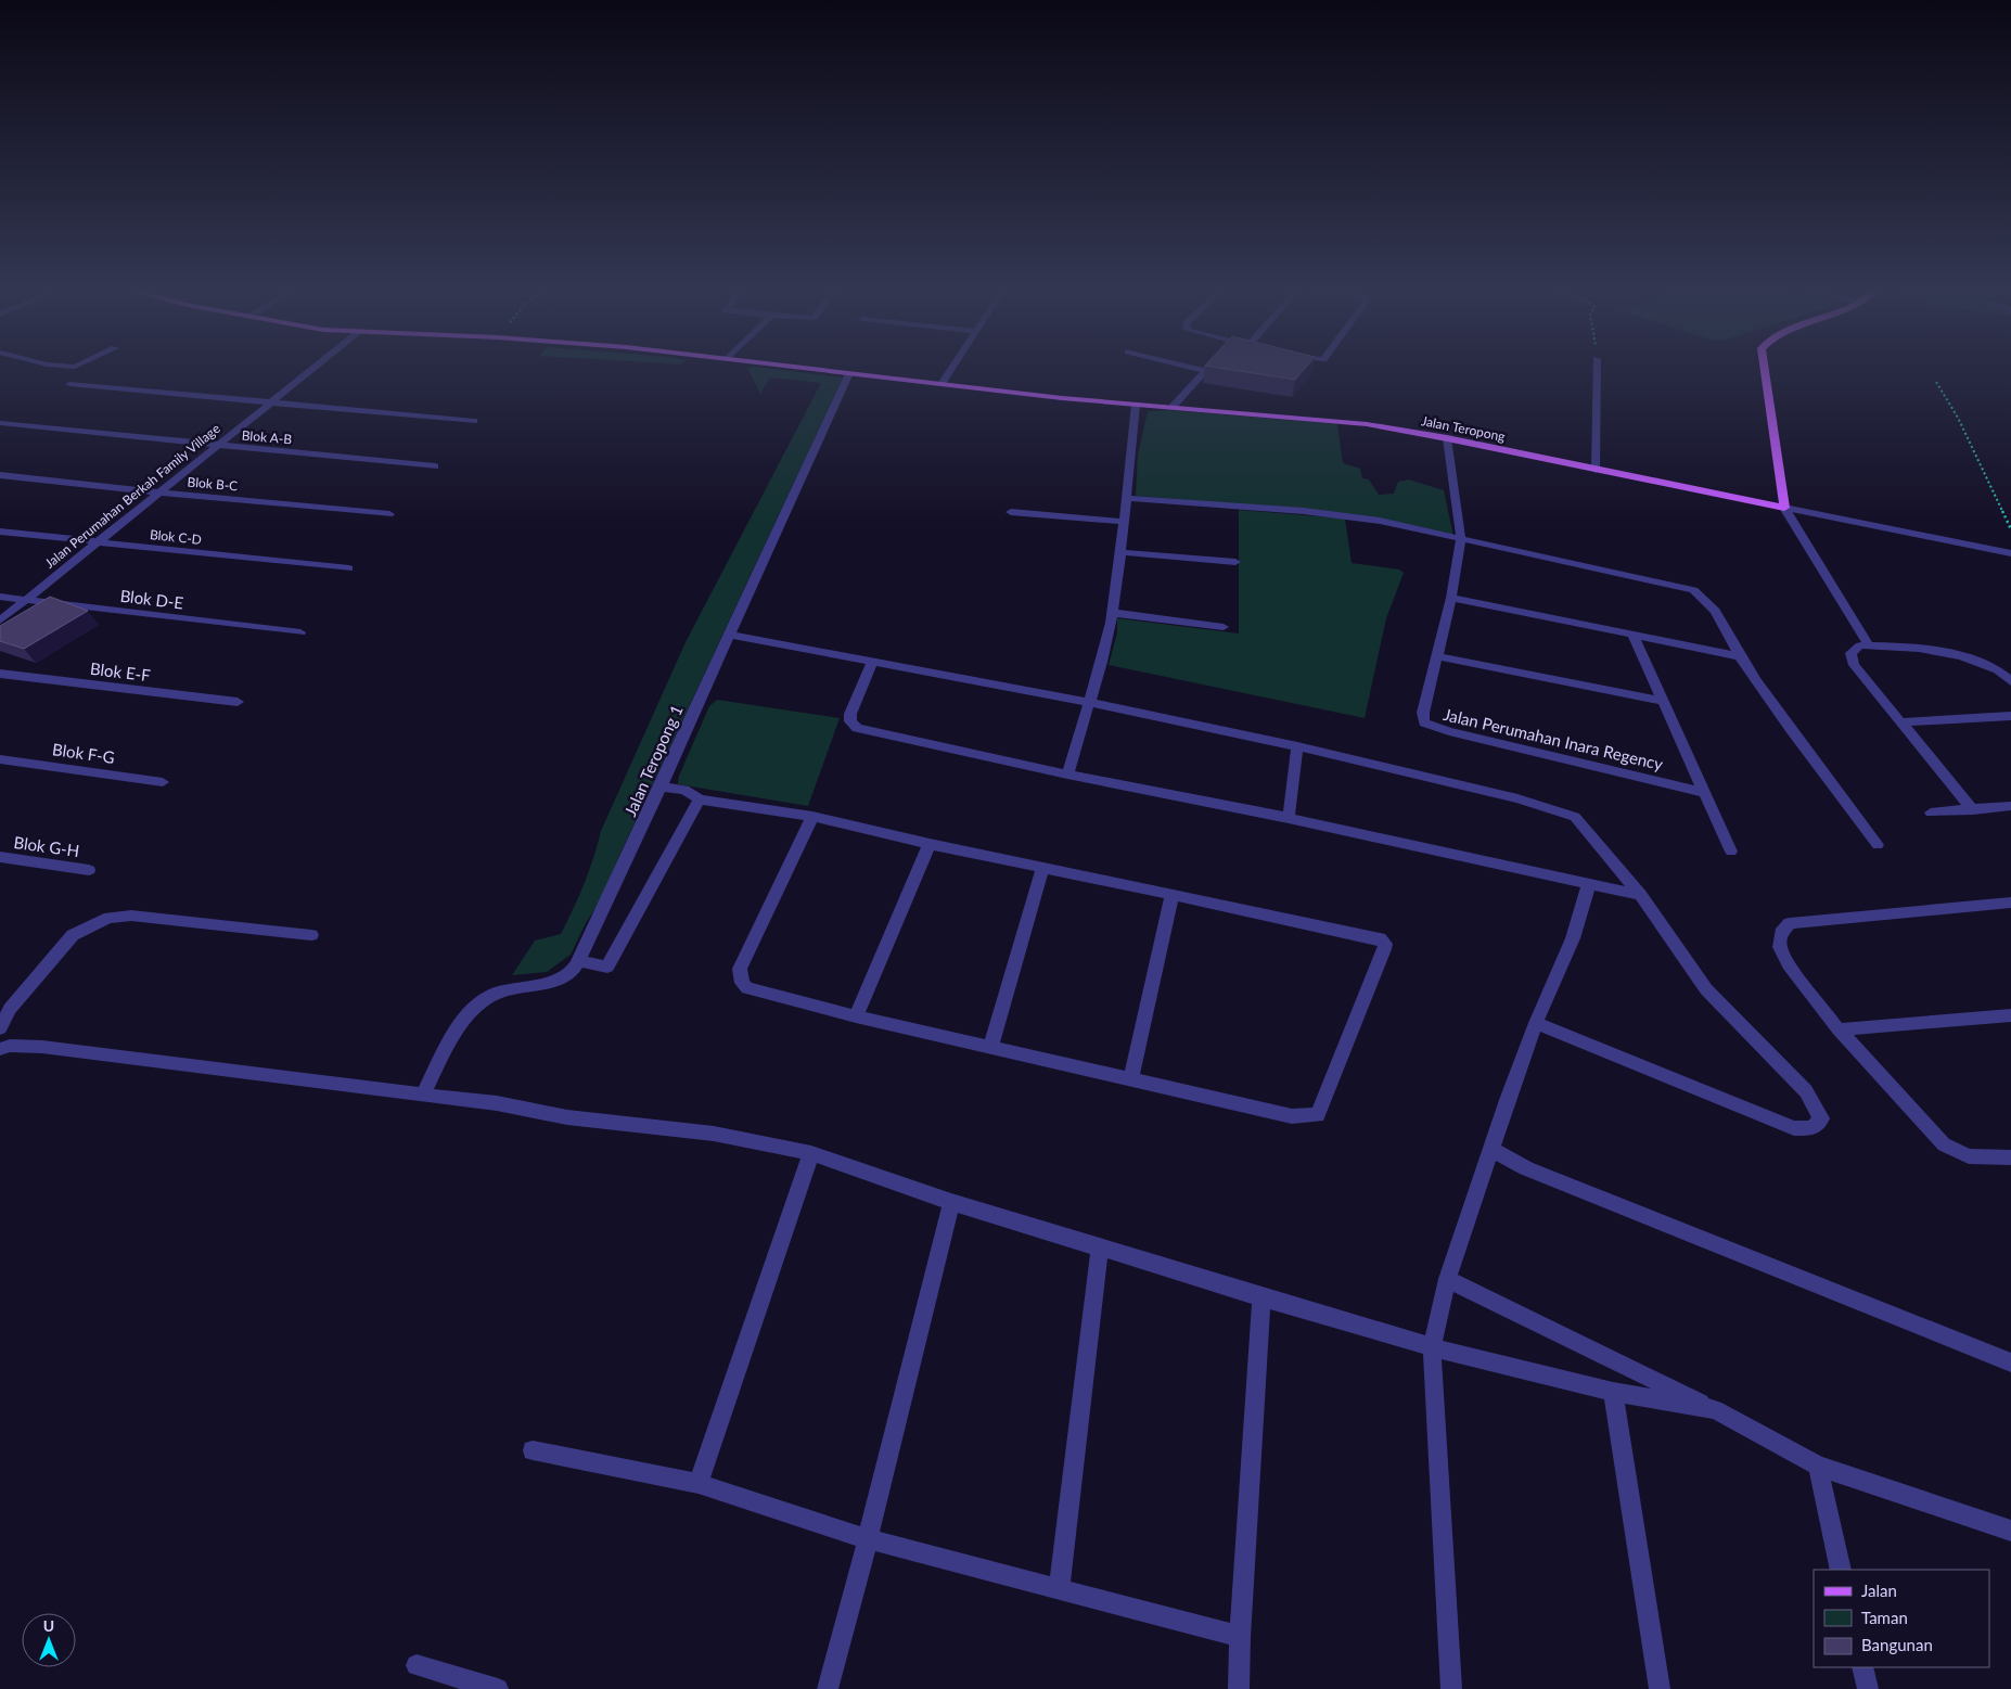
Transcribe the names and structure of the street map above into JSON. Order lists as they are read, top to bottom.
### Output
{
  "streets": {
    "main road": ["Jalan Teropong"],
    "street": [
      "Blok A-B",
      "Blok B-C",
      "Jalan Perumahan Berkah Family Village",
      "Blok C-D",
      "Blok D-E",
      "Blok E-F",
      "Jalan Perumahan Inara Regency",
      "Blok F-G",
      "Jalan Teropong 1",
      "Blok G-H"
    ]
  },
  "crossings": [
    ["Jalan Teropong", "Jalan Perumahan Inara Regency"],
    ["Jalan Teropong", "Jalan Teropong 1"],
    ["Blok A-B", "Jalan Perumahan Berkah Family Village"],
    ["Blok B-C", "Jalan Perumahan Berkah Family Village"],
    ["Jalan Perumahan Berkah Family Village", "Blok C-D"],
    ["Jalan Perumahan Berkah Family Village", "Blok D-E"]
  ],
  "legend": ["Jalan", "Taman", "Bangunan"],
  "north": "top"
}
